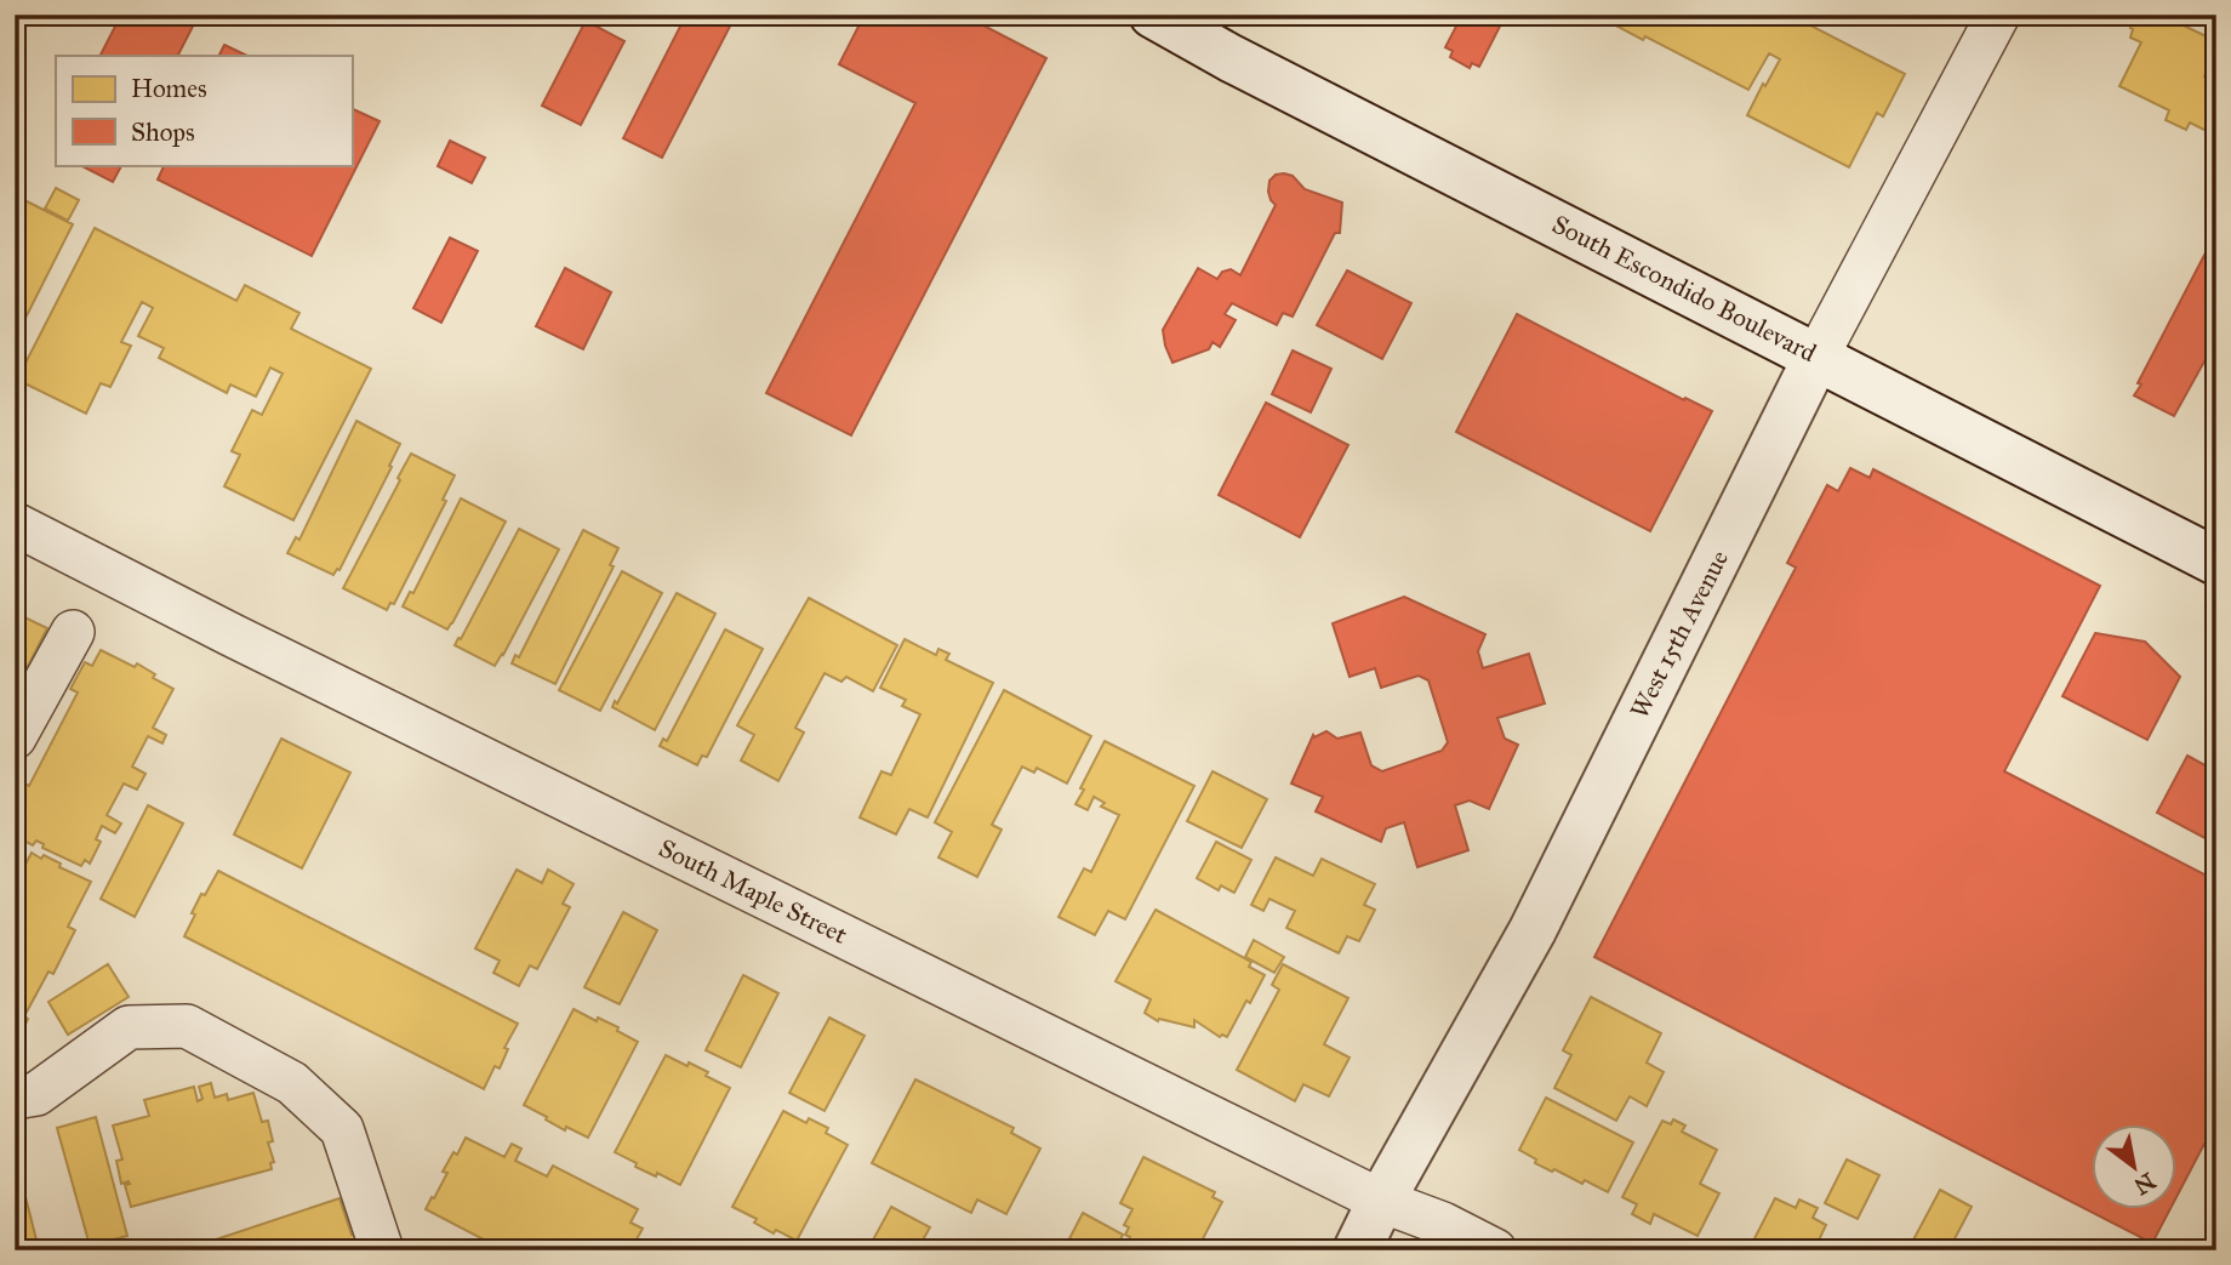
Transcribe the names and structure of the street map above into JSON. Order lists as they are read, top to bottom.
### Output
{
  "streets": {
    "main road": ["South Escondido Boulevard", "West 15th Avenue"],
    "street": ["South Maple Street"]
  },
  "crossings": [
    ["South Escondido Boulevard", "West 15th Avenue"],
    ["West 15th Avenue", "South Maple Street"]
  ],
  "legend": ["Homes", "Shops"],
  "north": "bottom right"
}
